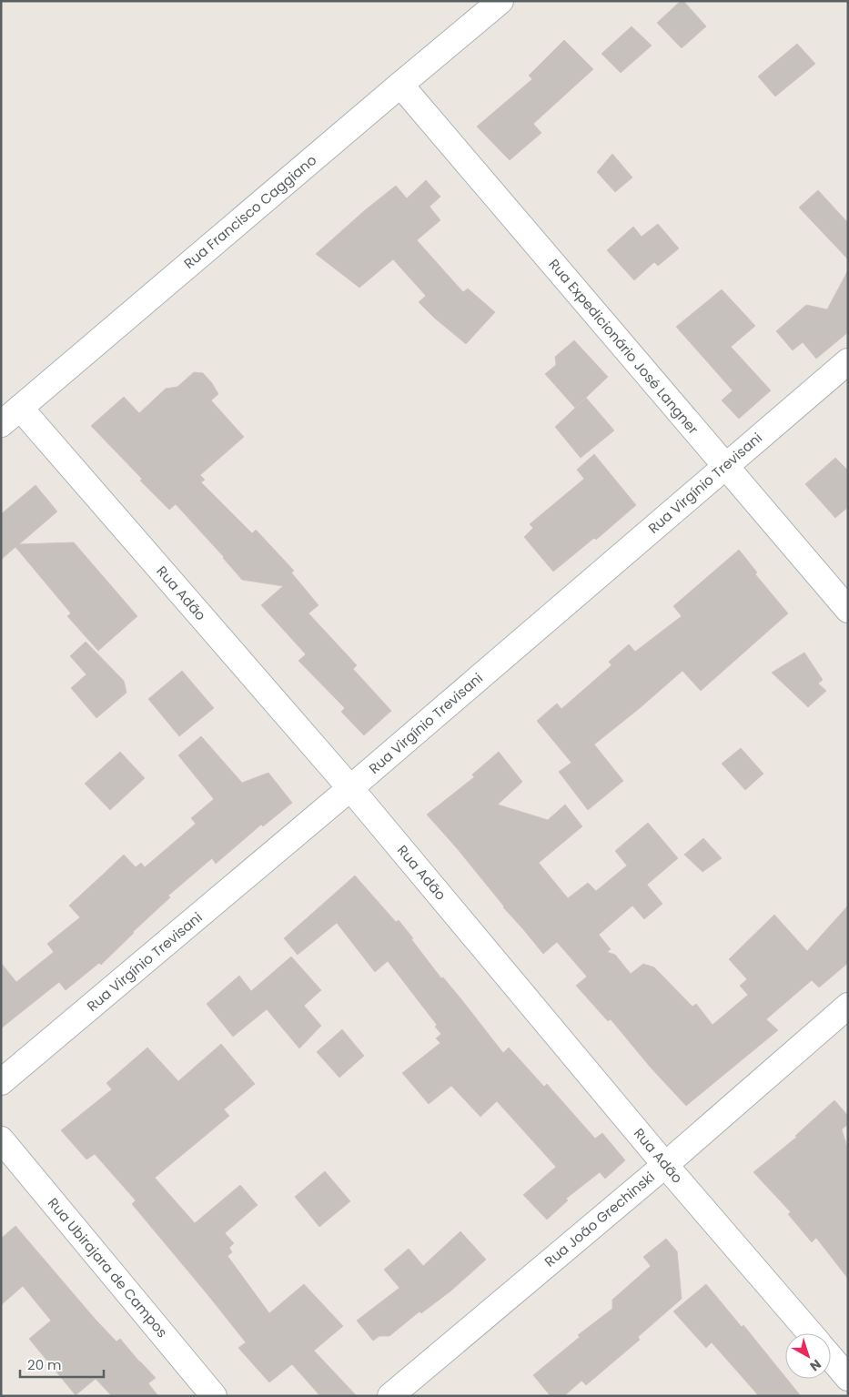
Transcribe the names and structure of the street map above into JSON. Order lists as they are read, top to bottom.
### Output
{
  "streets": {
    "street": [
      "Rua Francisco Caggiano",
      "Rua Expedicionário José Langner",
      "Rua Virgínio Trevisani",
      "Rua Adão",
      "Rua João Grechinski",
      "Rua Ubirajara de Campos"
    ]
  },
  "crossings": [
    ["Rua Francisco Caggiano", "Rua Expedicionário José Langner"],
    ["Rua Francisco Caggiano", "Rua Adão"],
    ["Rua Expedicionário José Langner", "Rua Virgínio Trevisani"],
    ["Rua Virgínio Trevisani", "Rua Adão"],
    ["Rua Adão", "Rua João Grechinski"]
  ],
  "scale_bar": "20 m",
  "north": "bottom right"
}
